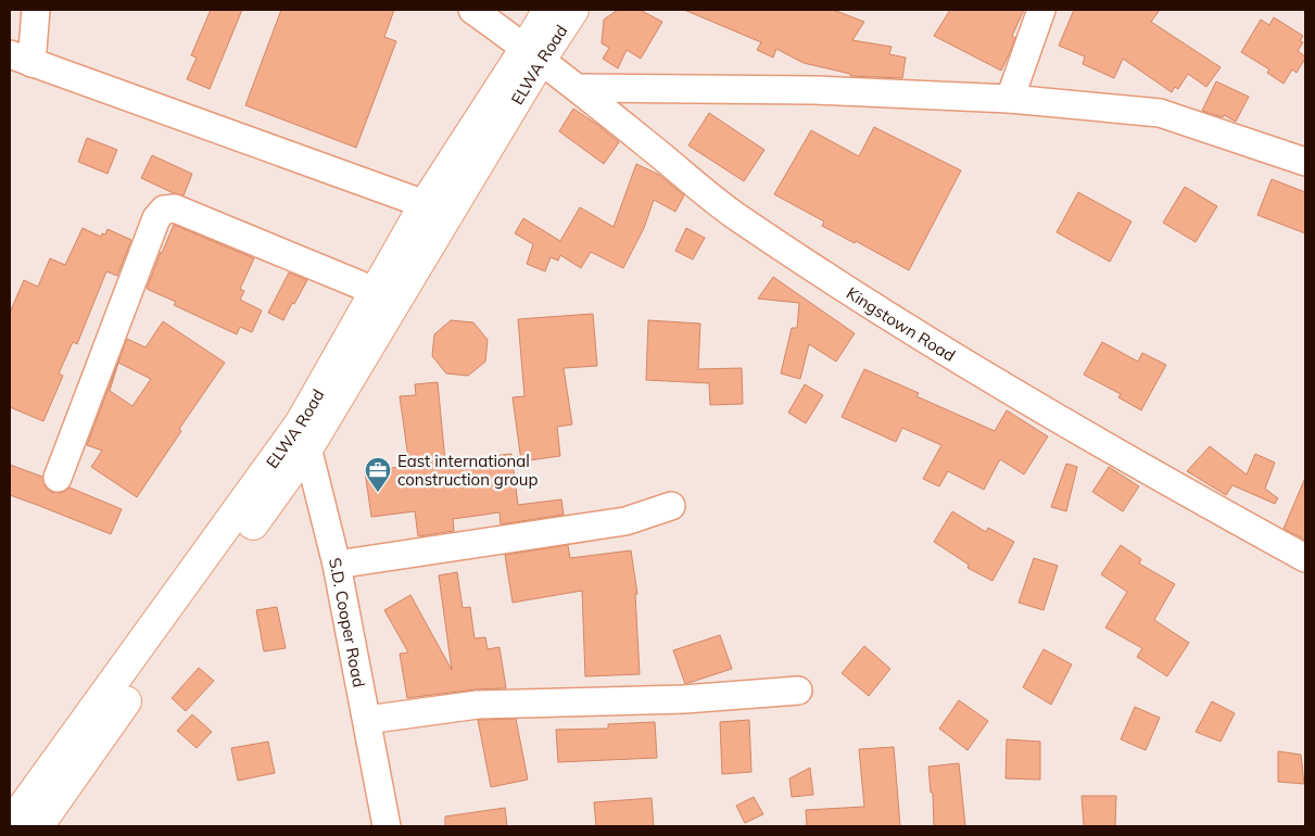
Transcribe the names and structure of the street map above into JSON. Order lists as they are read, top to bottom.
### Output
{
  "streets": {
    "main road": ["ELWA Road"],
    "street": ["Kingstown Road", "S.D. Cooper Road"]
  },
  "crossings": [
    ["ELWA Road", "Kingstown Road"],
    ["ELWA Road", "S.D. Cooper Road"]
  ],
  "places": {
    "office": ["East international construction group"]
  }
}
